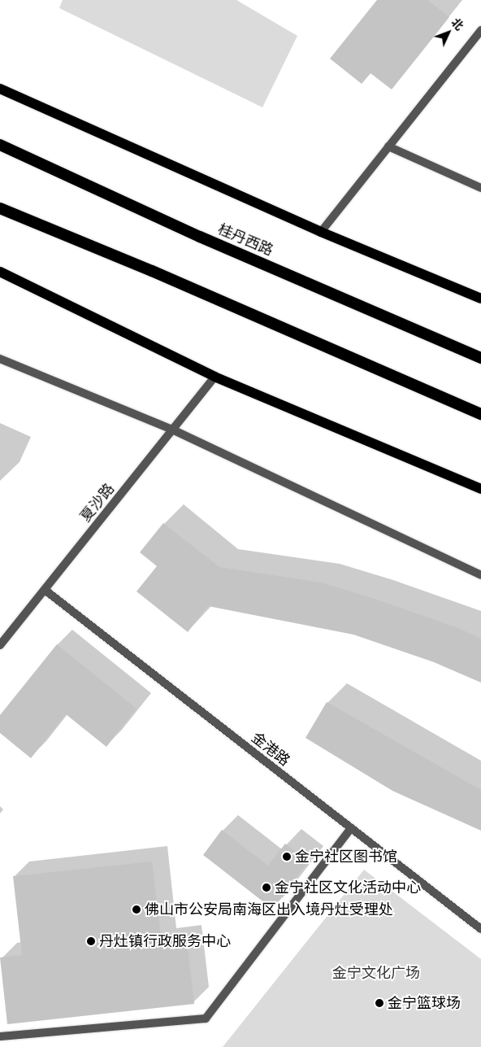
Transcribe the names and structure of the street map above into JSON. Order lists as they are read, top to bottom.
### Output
{
  "streets": {
    "highway": ["桂丹西路"],
    "street": ["夏沙路", "金港路"]
  },
  "crossings": [
    ["夏沙路", "金港路"]
  ],
  "parks": ["金宁文化广场"],
  "places": [
    "金宁社区图书馆",
    "金宁社区文化活动中心",
    "佛山市公安局南海区出入境丹灶受理处",
    "丹灶镇行政服务中心",
    "金宁篮球场"
  ],
  "north": "top right"
}
